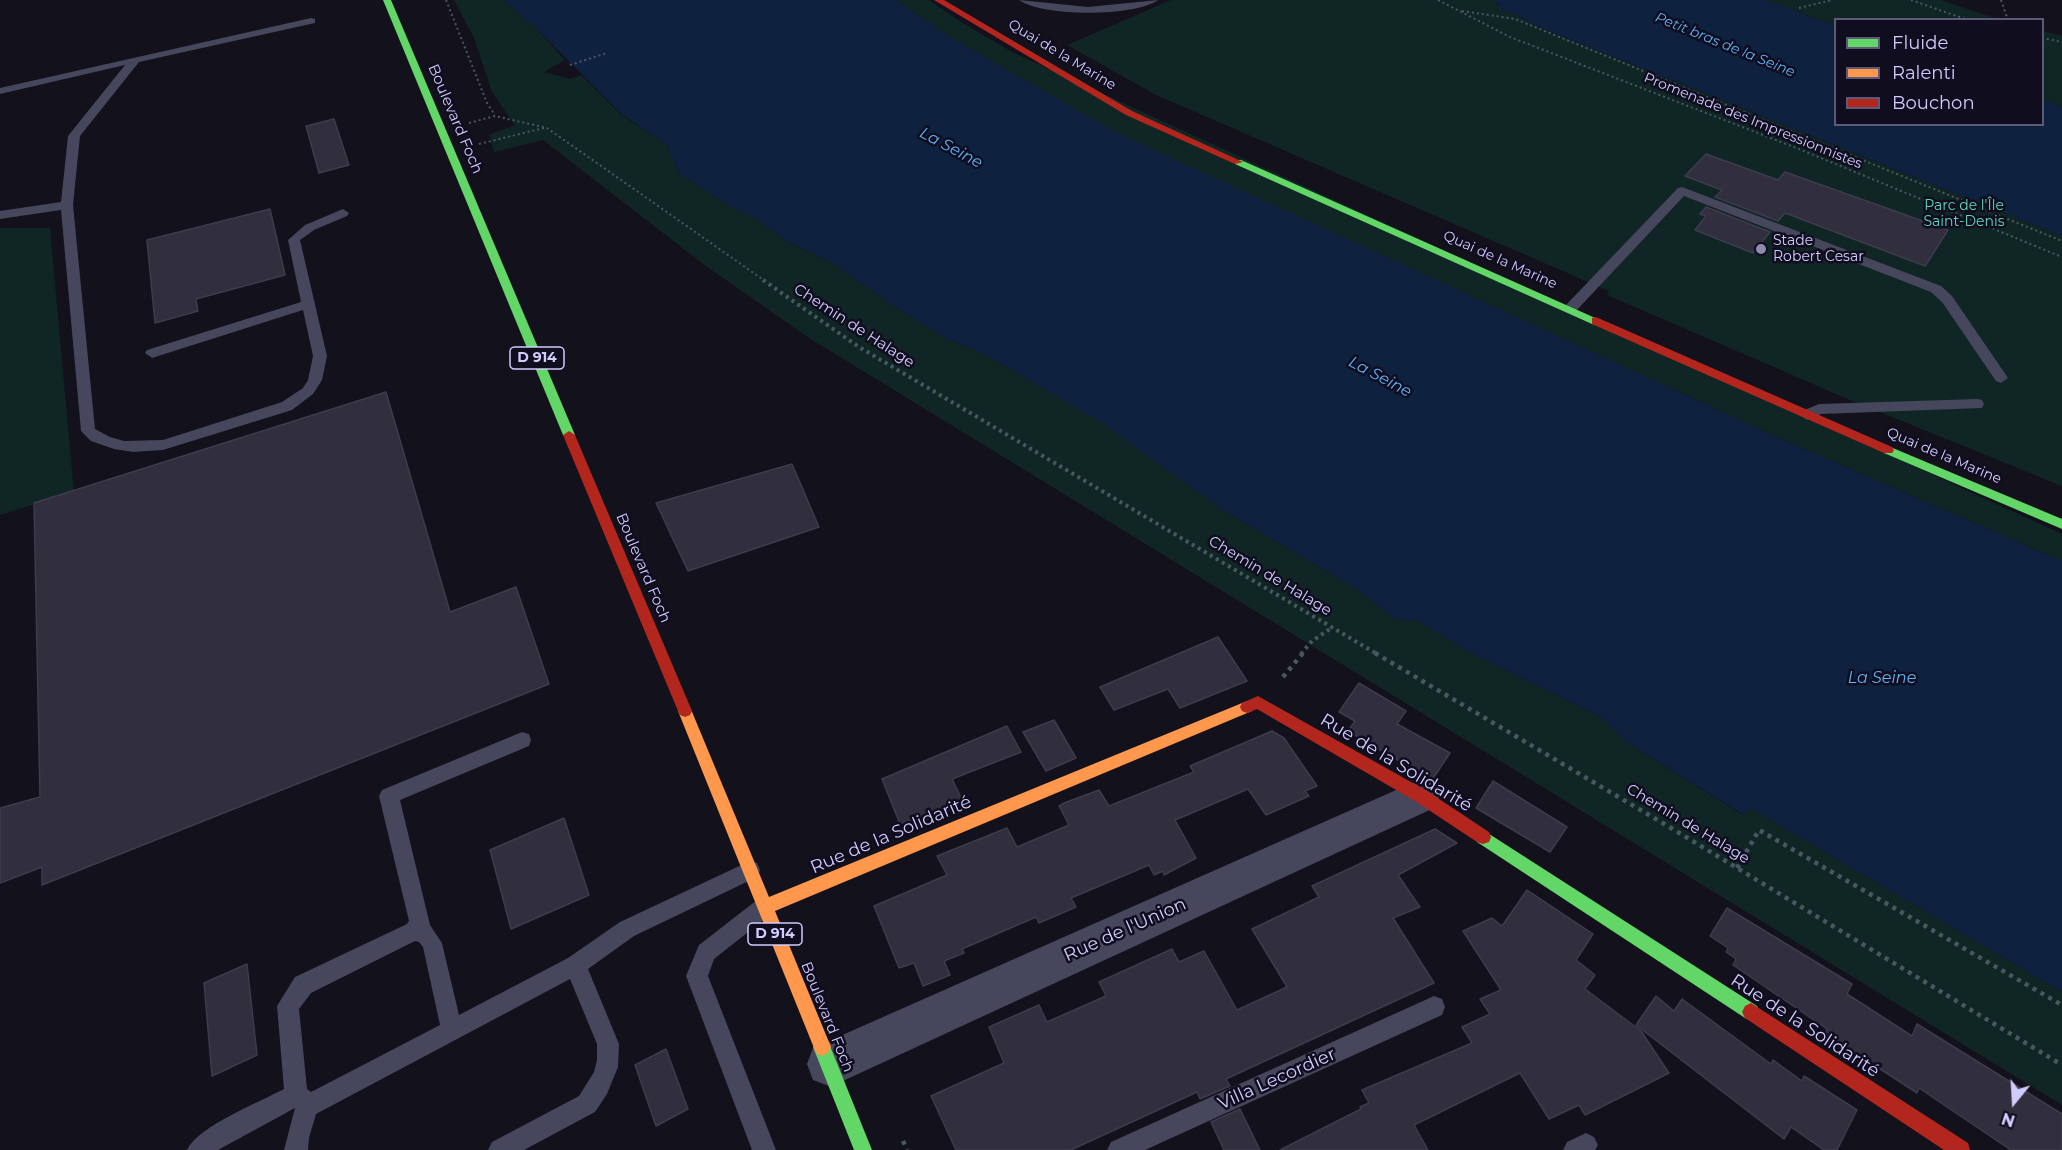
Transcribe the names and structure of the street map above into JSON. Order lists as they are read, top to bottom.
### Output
{
  "streets": {
    "street": [
      "Quai de la Marine",
      "Boulevard Foch",
      "D 914",
      "Rue de la Solidarité",
      "Rue de l'Union"
    ],
    "lane": ["Villa Lecordier"],
    "path": ["Promenade des Impressionnistes", "Chemin de Halage"]
  },
  "crossings": [
    ["Boulevard Foch", "Rue de la Solidarité"],
    ["Boulevard Foch", "Rue de l'Union"],
    ["Rue de la Solidarité", "Rue de l'Union"]
  ],
  "water": ["Petit bras de la Seine", "La Seine"],
  "parks": ["Parc de l'Île Saint-Denis"],
  "places": ["Stade Robert Cesar"],
  "legend": ["Fluide", "Ralenti", "Bouchon"],
  "north": "bottom"
}
